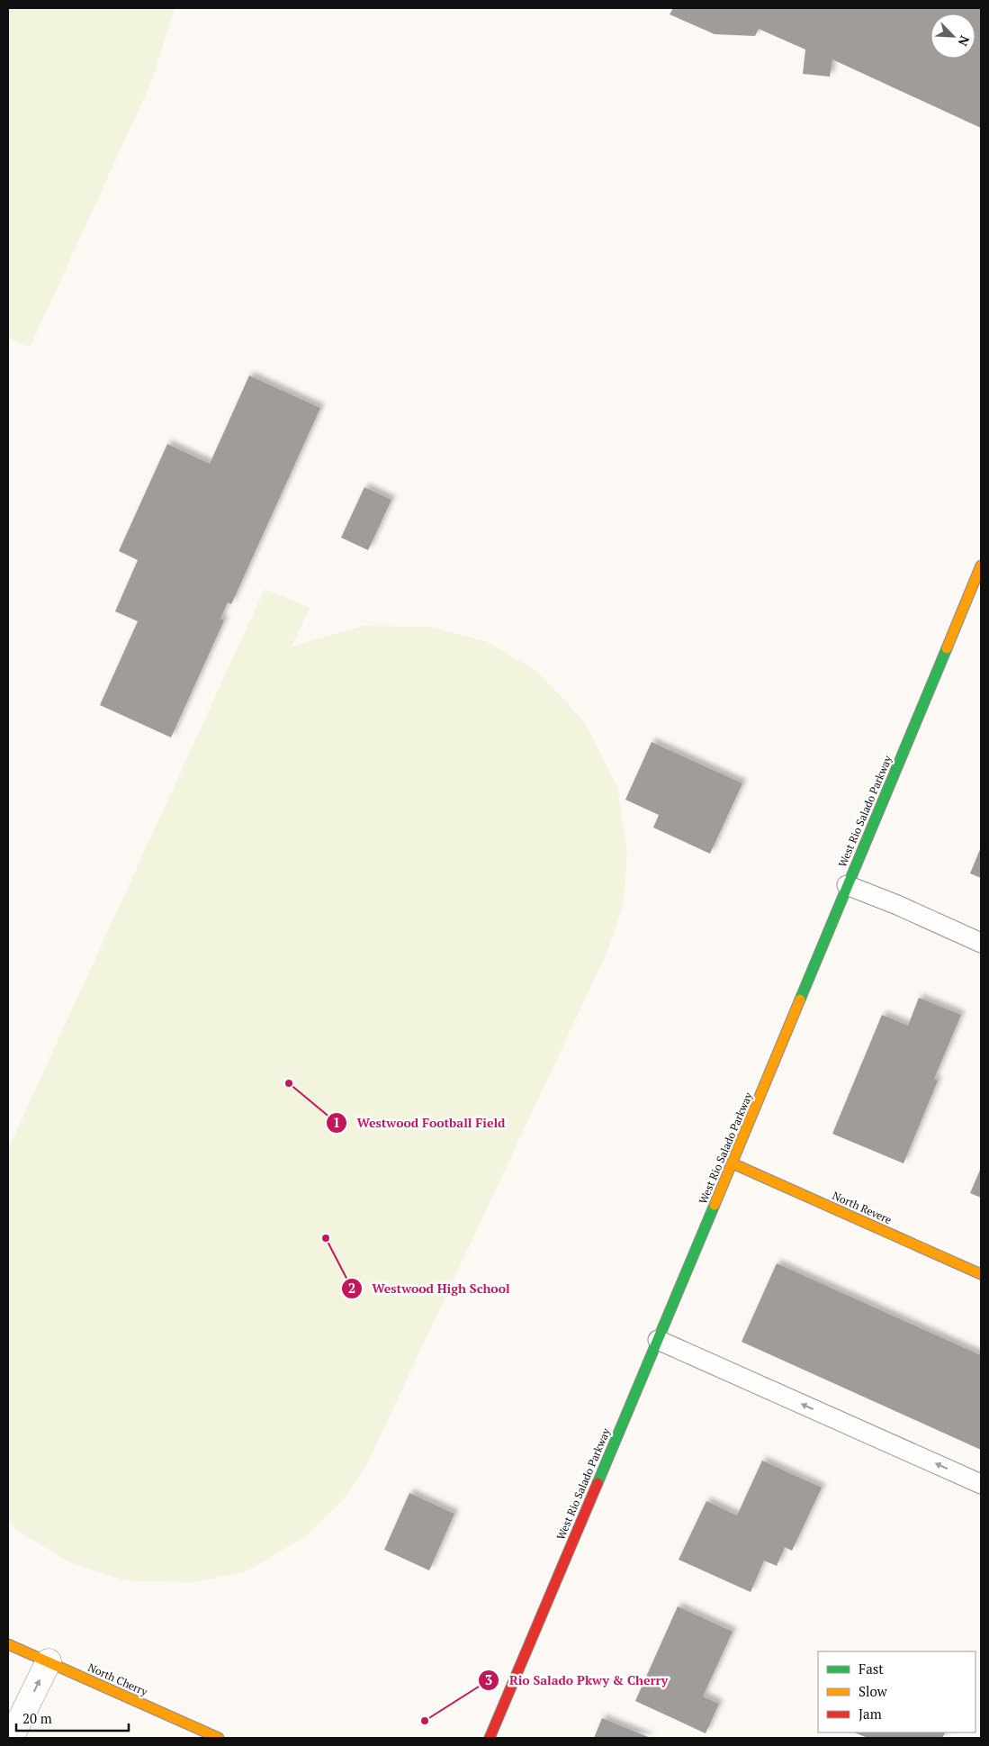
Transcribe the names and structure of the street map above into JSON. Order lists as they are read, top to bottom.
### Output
{
  "streets": {
    "main road": ["West Rio Salado Parkway", "North Revere", "North Cherry"]
  },
  "crossings": [
    ["West Rio Salado Parkway", "North Revere"]
  ],
  "places": ["Westwood Football Field", "Westwood High School", "Rio Salado Pkwy & Cherry"],
  "legend": ["Fast", "Slow", "Jam"],
  "scale_bar": "20 m",
  "north": "bottom right"
}
